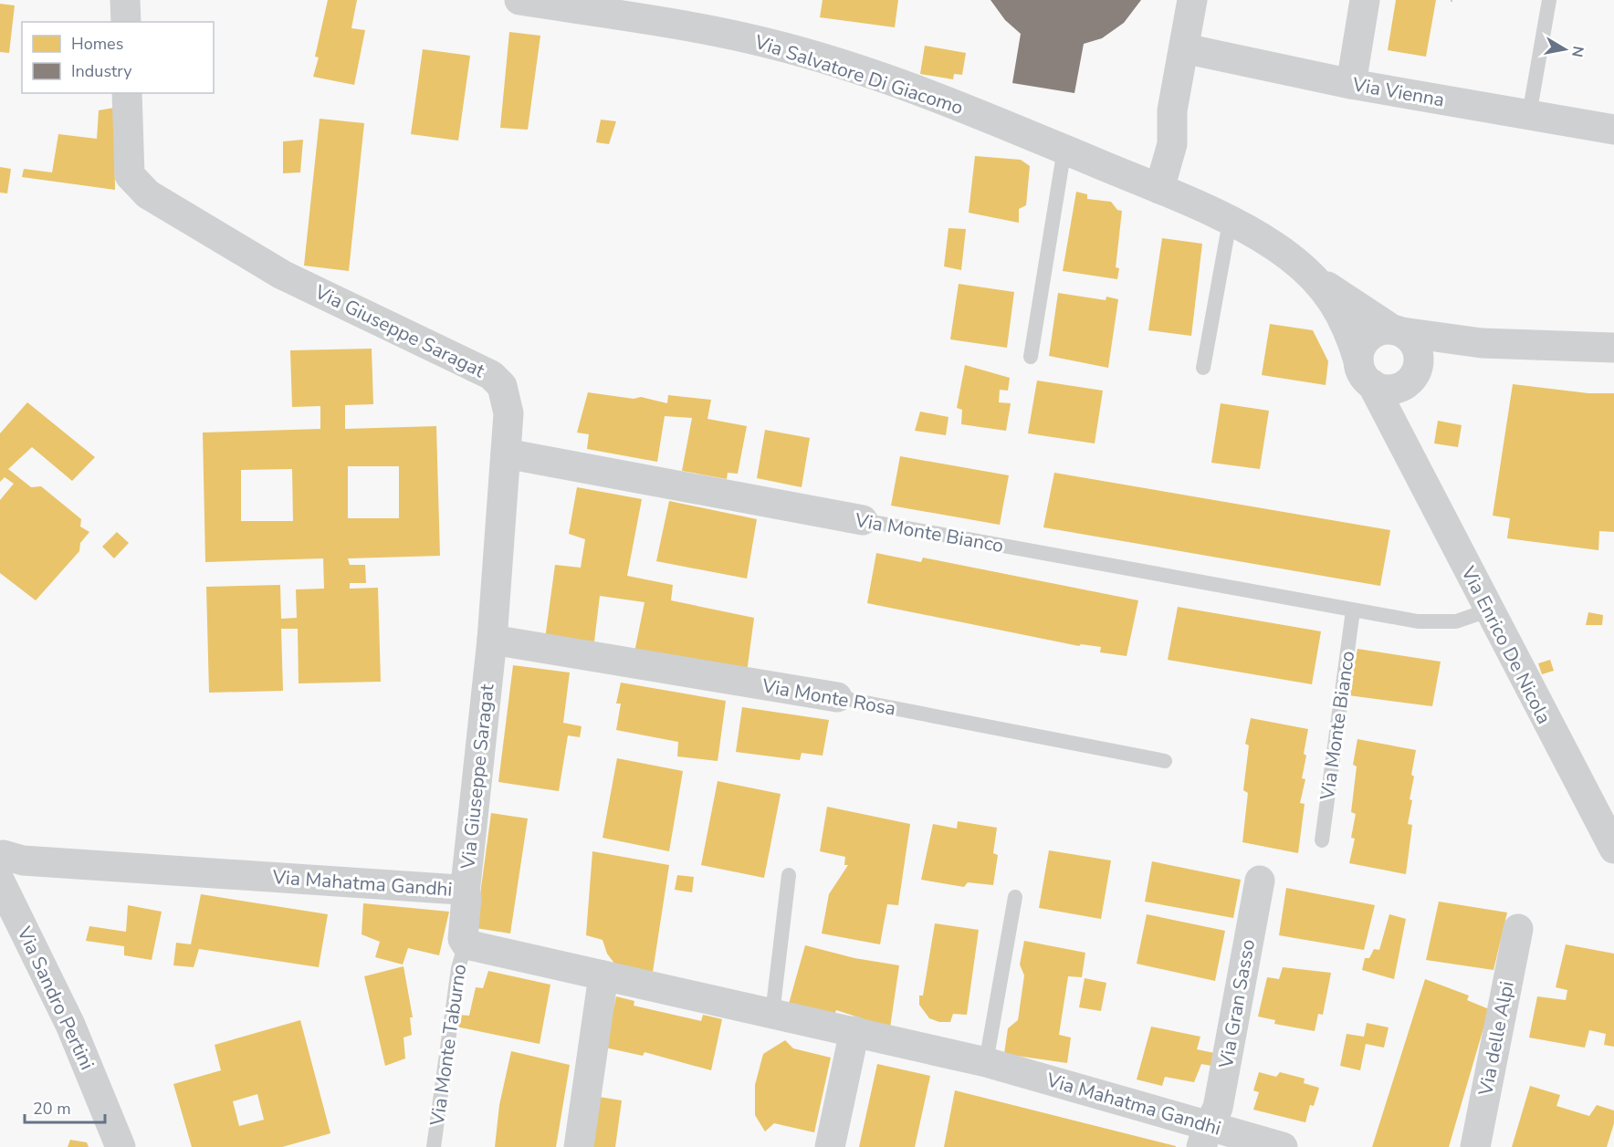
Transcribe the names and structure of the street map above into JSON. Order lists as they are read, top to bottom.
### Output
{
  "streets": {
    "street": [
      "Via Salvatore Di Giacomo",
      "Via Vienna",
      "Via Giuseppe Saragat",
      "Via Monte Bianco",
      "Via Enrico De Nicola",
      "Via Monte Rosa",
      "Via Mahatma Gandhi",
      "Via Sandro Pertini",
      "Via Gran Sasso",
      "Via delle Alpi"
    ],
    "lane": ["Via Monte Taburno"]
  },
  "crossings": [
    ["Via Salvatore Di Giacomo", "Via Enrico De Nicola"],
    ["Via Giuseppe Saragat", "Via Monte Bianco"],
    ["Via Giuseppe Saragat", "Via Monte Rosa"],
    ["Via Giuseppe Saragat", "Via Mahatma Gandhi"],
    ["Via Monte Bianco", "Via Enrico De Nicola"],
    ["Via Mahatma Gandhi", "Via Sandro Pertini"],
    ["Via Mahatma Gandhi", "Via Gran Sasso"],
    ["Via Mahatma Gandhi", "Via Monte Taburno"]
  ],
  "legend": ["Homes", "Industry"],
  "scale_bar": "20 m",
  "north": "right"
}
